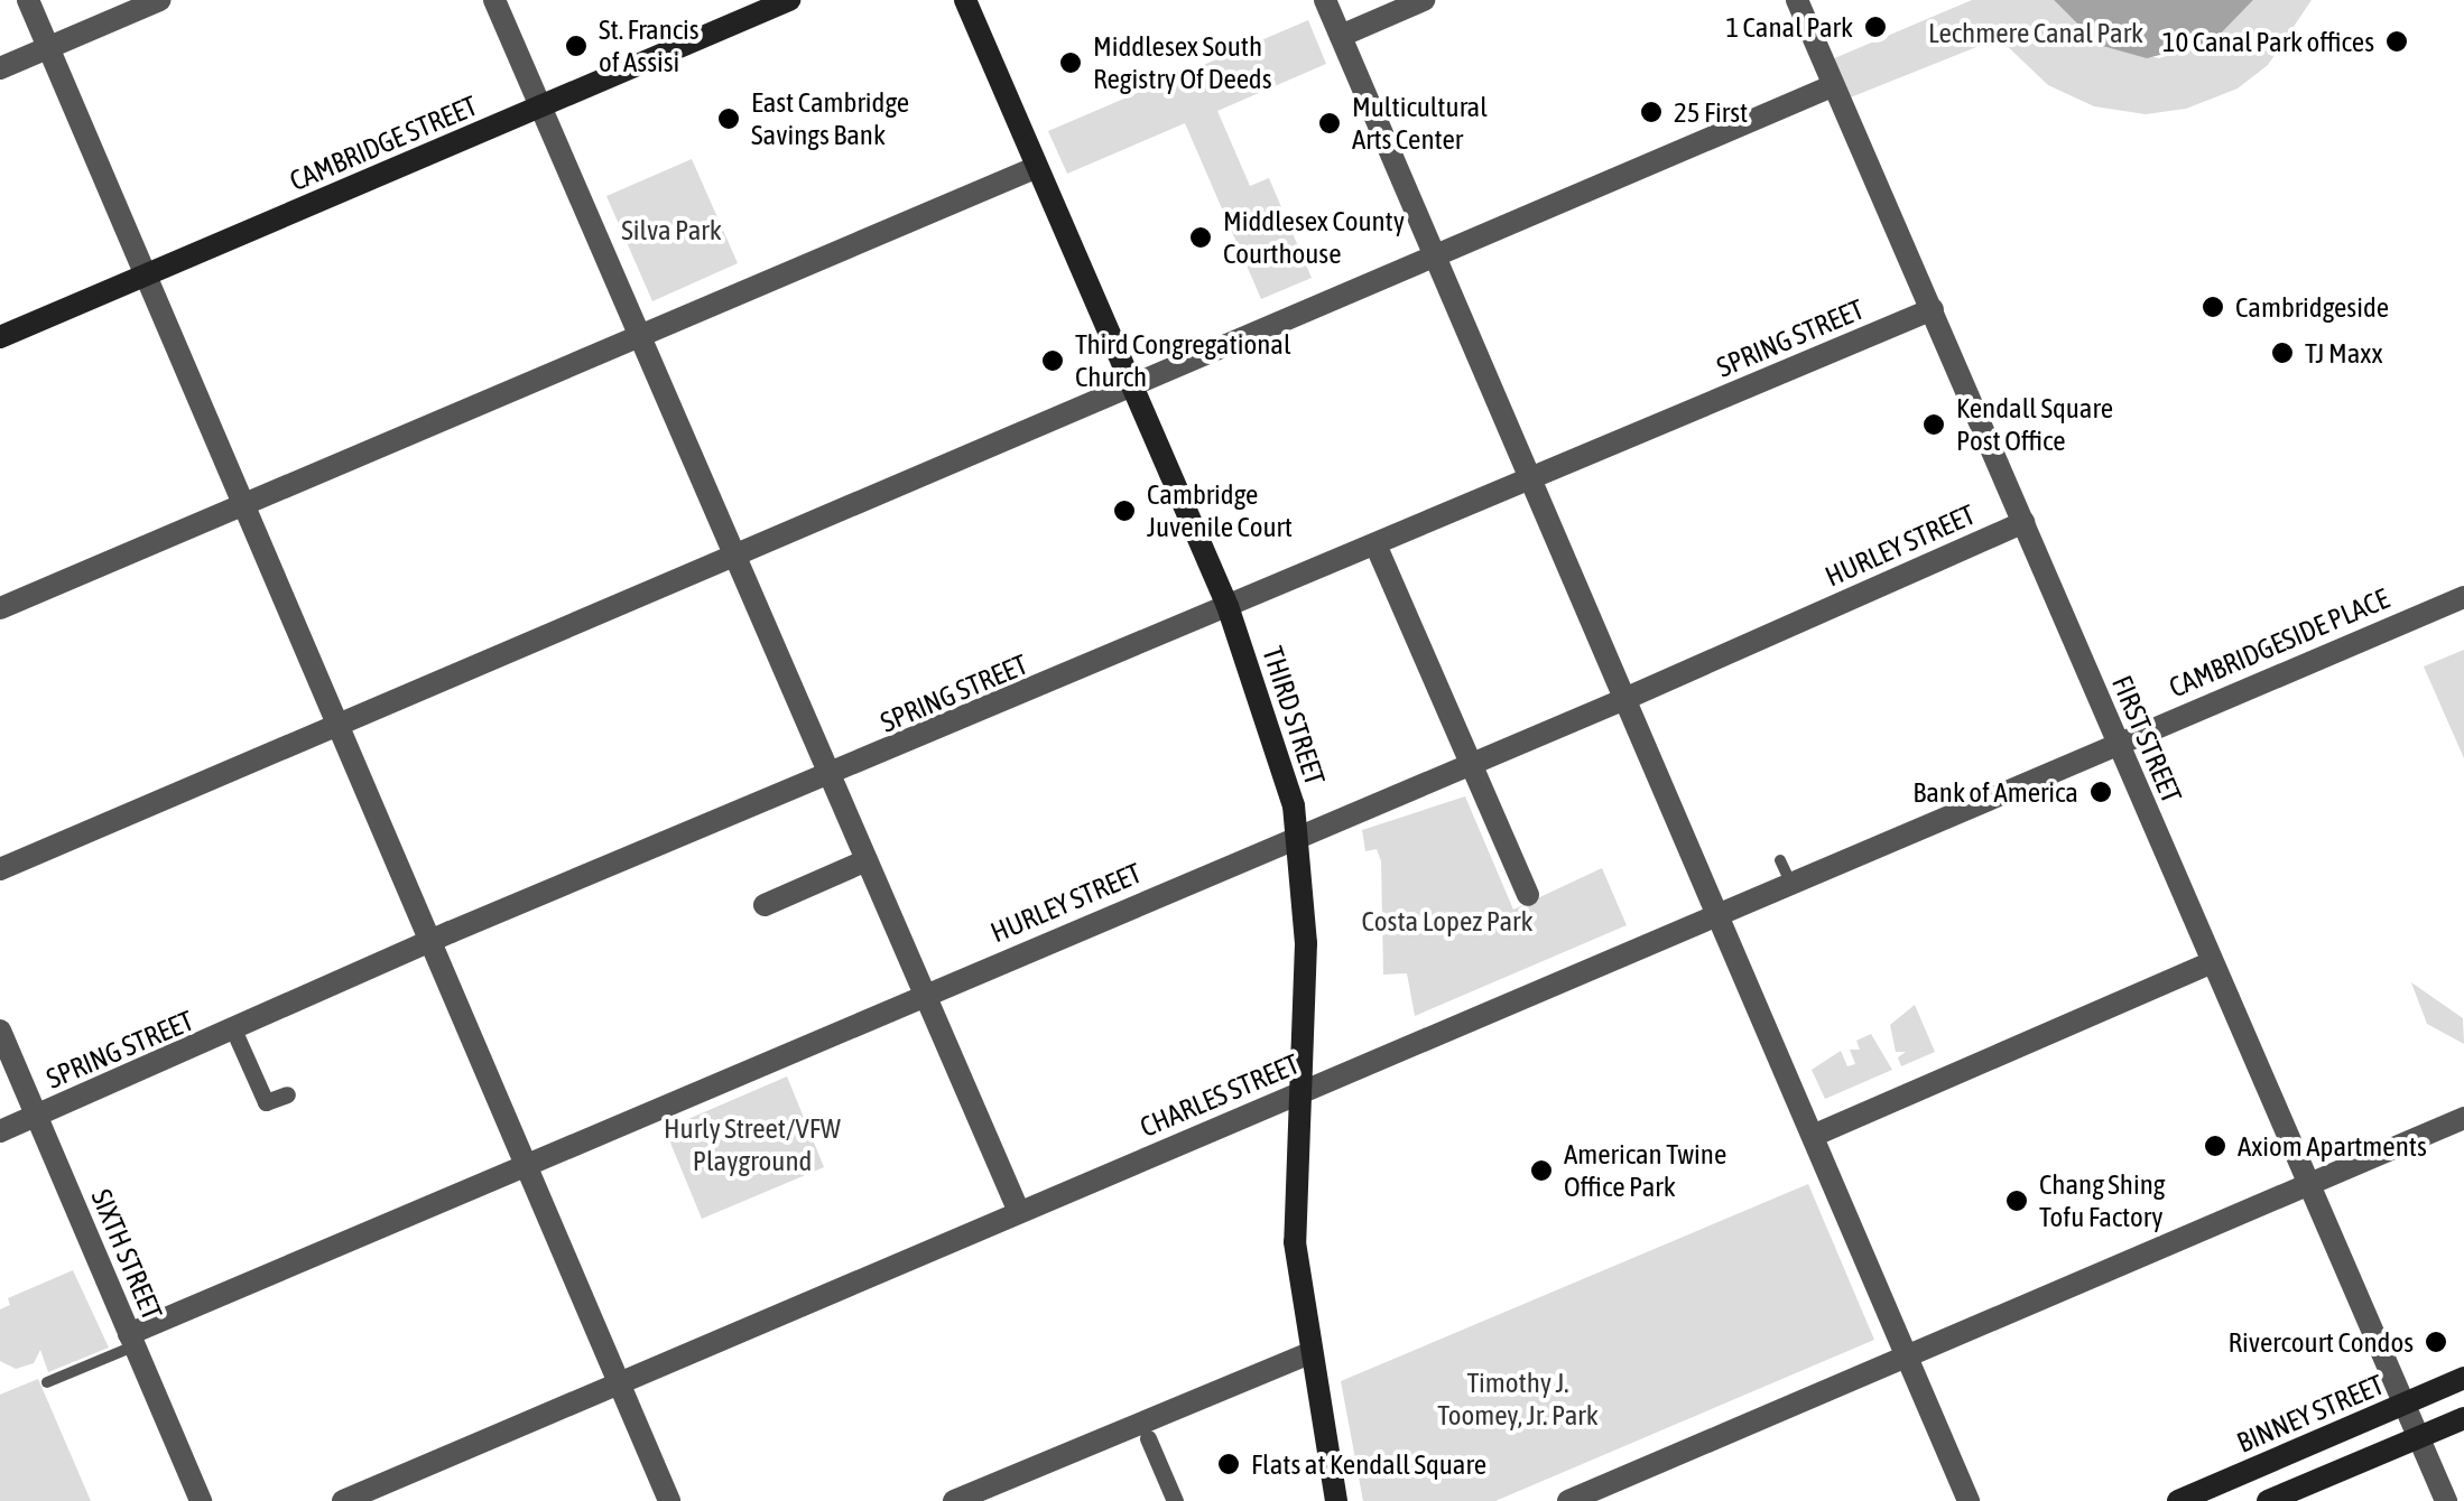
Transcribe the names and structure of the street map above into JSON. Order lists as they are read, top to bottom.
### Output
{
  "streets": {
    "main road": ["CAMBRIDGE STREET", "THIRD STREET", "BINNEY STREET"],
    "street": [
      "SPRING STREET",
      "HURLEY STREET",
      "CAMBRIDGESIDE PLACE",
      "FIRST STREET",
      "CHARLES STREET",
      "SIXTH STREET"
    ]
  },
  "crossings": [
    ["SPRING STREET", "THIRD STREET"],
    ["SPRING STREET", "FIRST STREET"],
    ["SPRING STREET", "SIXTH STREET"],
    ["HURLEY STREET", "THIRD STREET"],
    ["HURLEY STREET", "FIRST STREET"],
    ["HURLEY STREET", "SIXTH STREET"],
    ["CAMBRIDGESIDE PLACE", "FIRST STREET"],
    ["CAMBRIDGESIDE PLACE", "CHARLES STREET"],
    ["THIRD STREET", "CHARLES STREET"],
    ["FIRST STREET", "CHARLES STREET"],
    ["FIRST STREET", "BINNEY STREET"]
  ],
  "parks": [
    "Lechmere Canal Park",
    "Silva Park",
    "Costa Lopez Park",
    "Hurly Street/VFW Playground",
    "Timothy J. Toomey, Jr. Park"
  ],
  "places": [
    "1 Canal Park",
    "10 Canal Park offices",
    "St. Francis of Assisi",
    "Middlesex South Registry Of Deeds",
    "25 First",
    "East Cambridge Savings Bank",
    "Multicultural Arts Center",
    "Middlesex County Courthouse",
    "Cambridgeside",
    "TJ Maxx",
    "Third Congregational Church",
    "Kendall Square Post Office",
    "Cambridge Juvenile Court",
    "Bank of America",
    "Axiom Apartments",
    "American Twine Office Park",
    "Chang Shing Tofu Factory",
    "Rivercourt Condos",
    "Flats at Kendall Square"
  ]
}
